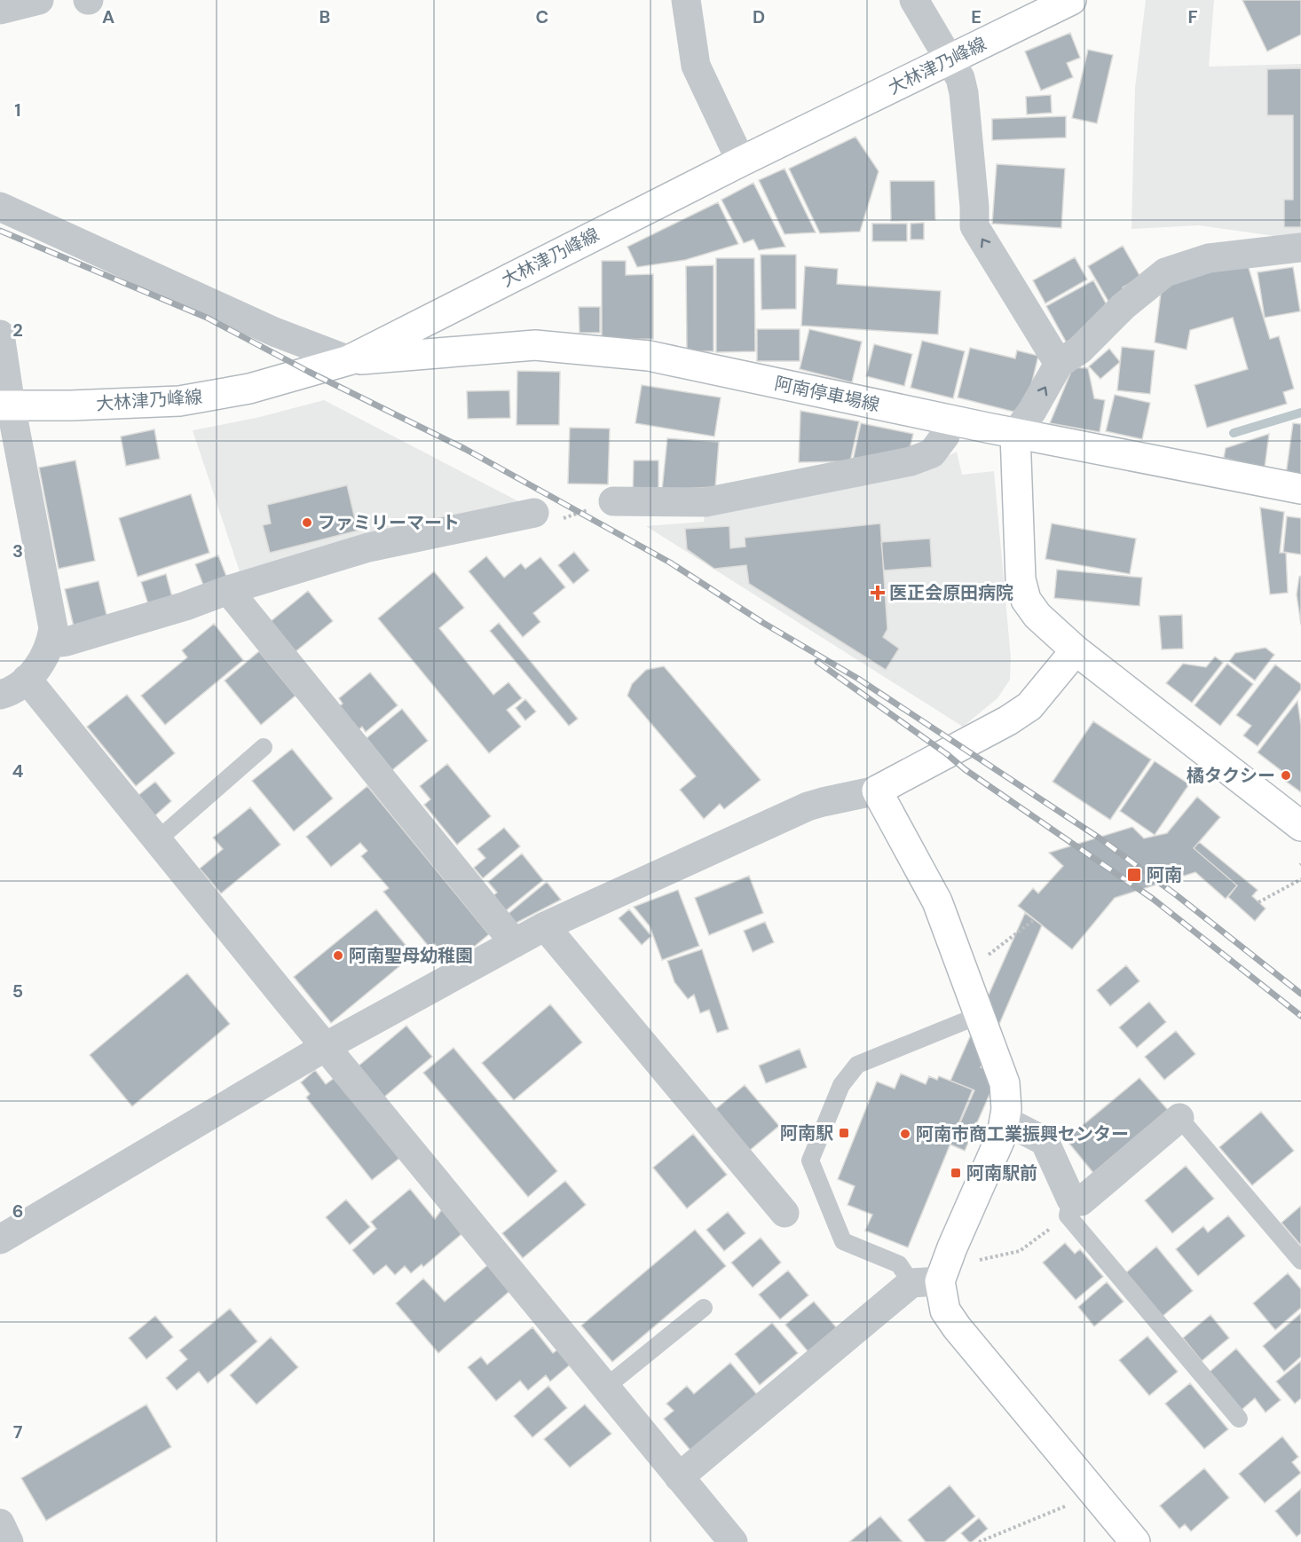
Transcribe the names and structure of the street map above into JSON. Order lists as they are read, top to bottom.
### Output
{
  "streets": {
    "main road": ["大林津乃峰線", "阿南停車場線"]
  },
  "crossings": [
    ["大林津乃峰線", "阿南停車場線"]
  ],
  "places": {
    "other": [
      "ファミリーマート",
      "橘タクシー",
      "阿南聖母幼稚園",
      "阿南市商工業振興センター"
    ],
    "health": ["医正会原田病院"],
    "transit": ["阿南", "阿南駅", "阿南駅前"]
  },
  "grid": {
    "columns": [
      "A",
      "B",
      "C",
      "D",
      "E",
      "F"
    ],
    "rows": [
      "1",
      "2",
      "3",
      "4",
      "5",
      "6",
      "7"
    ]
  }
}
